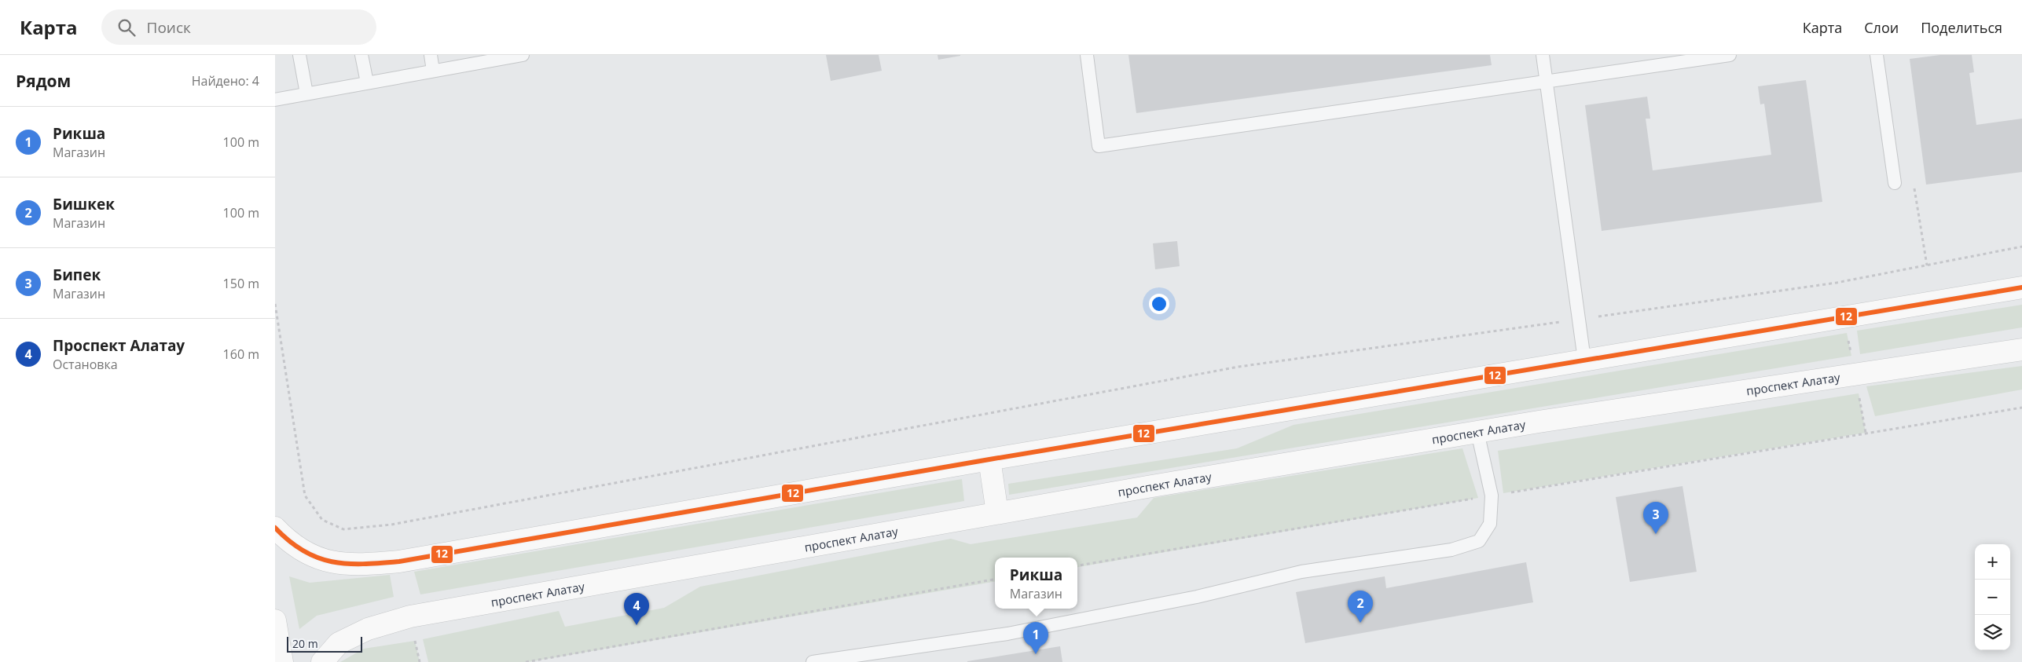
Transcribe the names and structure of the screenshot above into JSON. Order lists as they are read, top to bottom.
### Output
{
  "streets": {
    "main road": ["проспект Алатау"]
  },
  "lines": ["transit line 12"],
  "scale_bar": "20 m",
  "page": {
    "header": "Карта",
    "search": "Поиск",
    "nav": ["Карта", "Слои", "Поделиться"],
    "heading": ["Рядом", "Найдено: 4"],
    "list": [
      {
        "mark": "1",
        "name": "Рикша",
        "note": "Магазин",
        "value": "100 m"
      },
      {
        "mark": "2",
        "name": "Бишкек",
        "note": "Магазин",
        "value": "100 m"
      },
      {
        "mark": "3",
        "name": "Бипек",
        "note": "Магазин",
        "value": "150 m"
      },
      {
        "mark": "4",
        "name": "Проспект Алатау",
        "note": "Остановка",
        "value": "160 m"
      }
    ],
    "pins": [
      "3",
      "2",
      "4",
      "1"
    ],
    "map_buttons": ["+", "−"],
    "popup": ["Рикша", "Магазин"],
    "scale": "20 m"
  }
}
